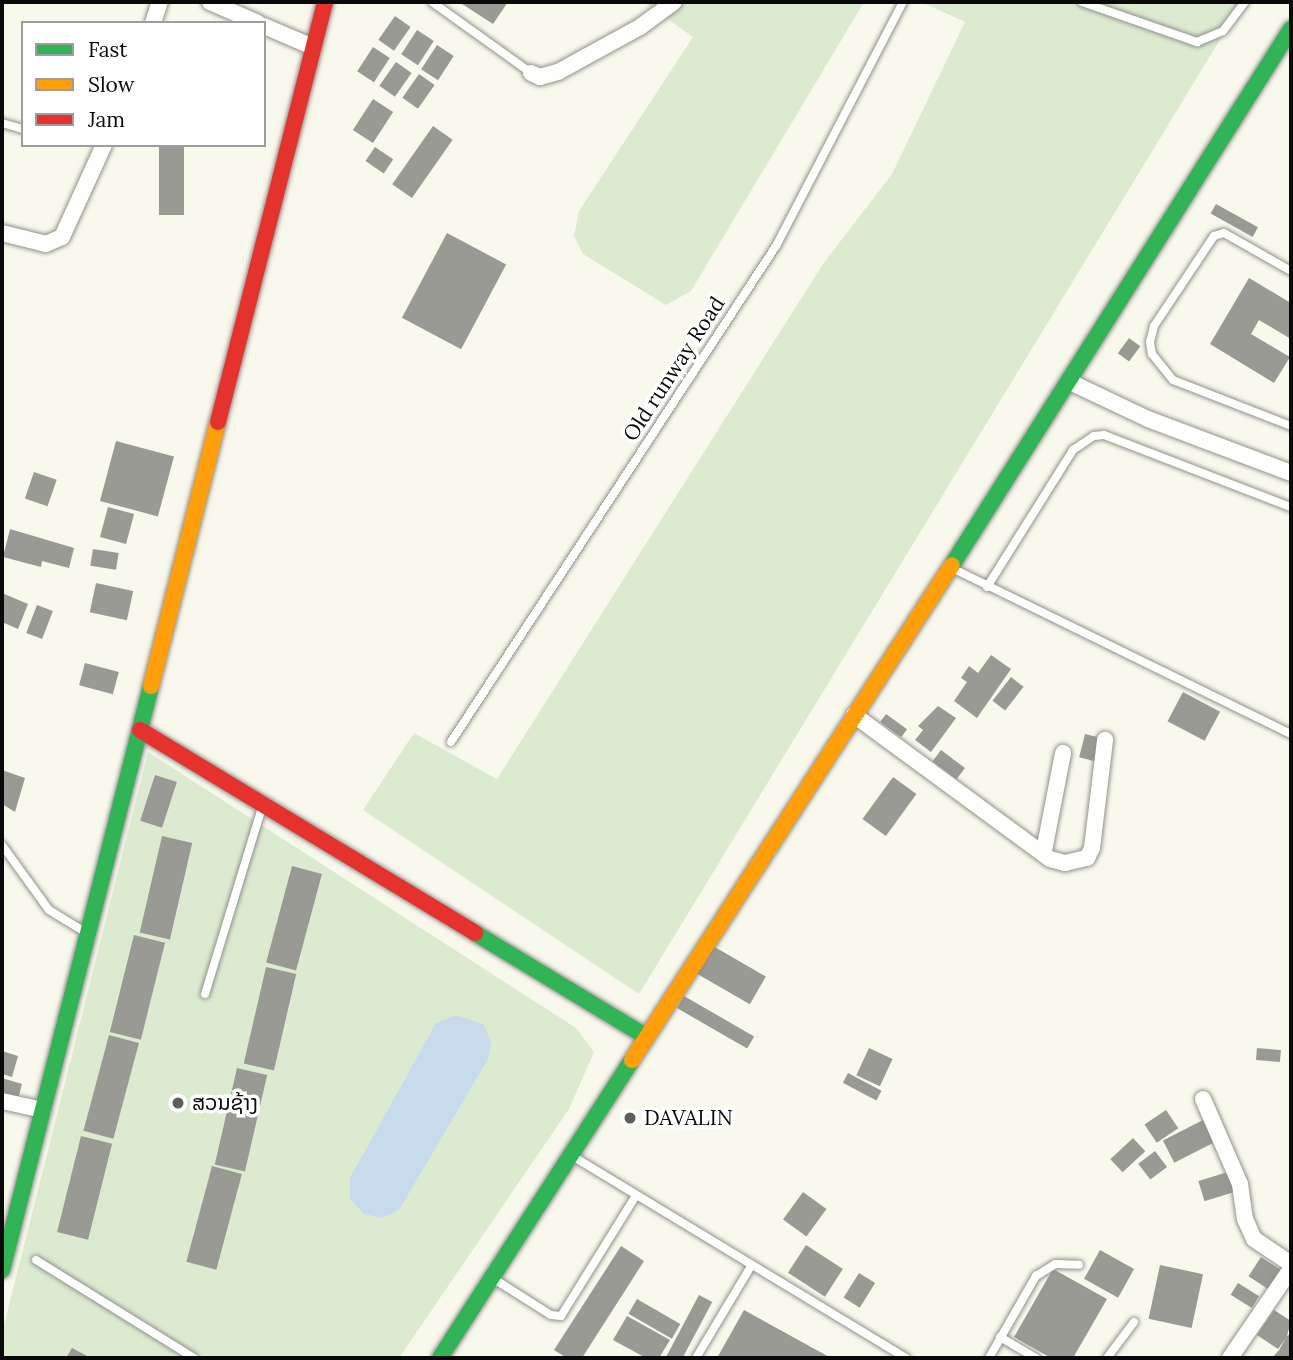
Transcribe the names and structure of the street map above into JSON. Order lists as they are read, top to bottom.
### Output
{
  "streets": {
    "lane": ["Old runway Road"]
  },
  "places": ["ສວນຊ້າງ", "DAVALIN"],
  "legend": ["Fast", "Slow", "Jam"]
}
